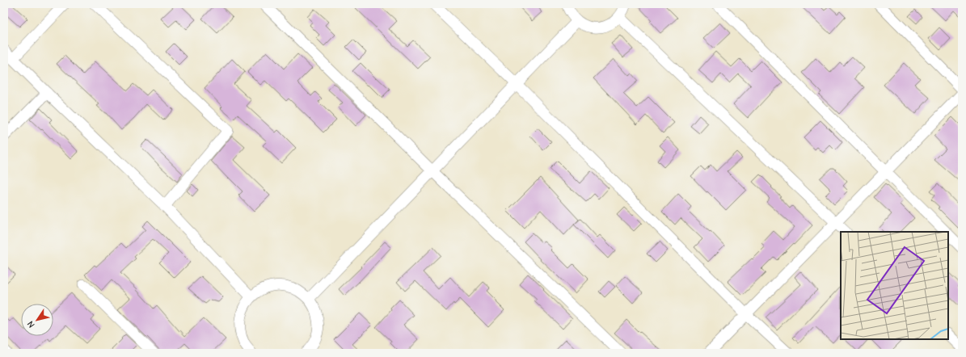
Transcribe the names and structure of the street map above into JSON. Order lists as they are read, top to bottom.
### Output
{
  "north": "bottom left"
}
